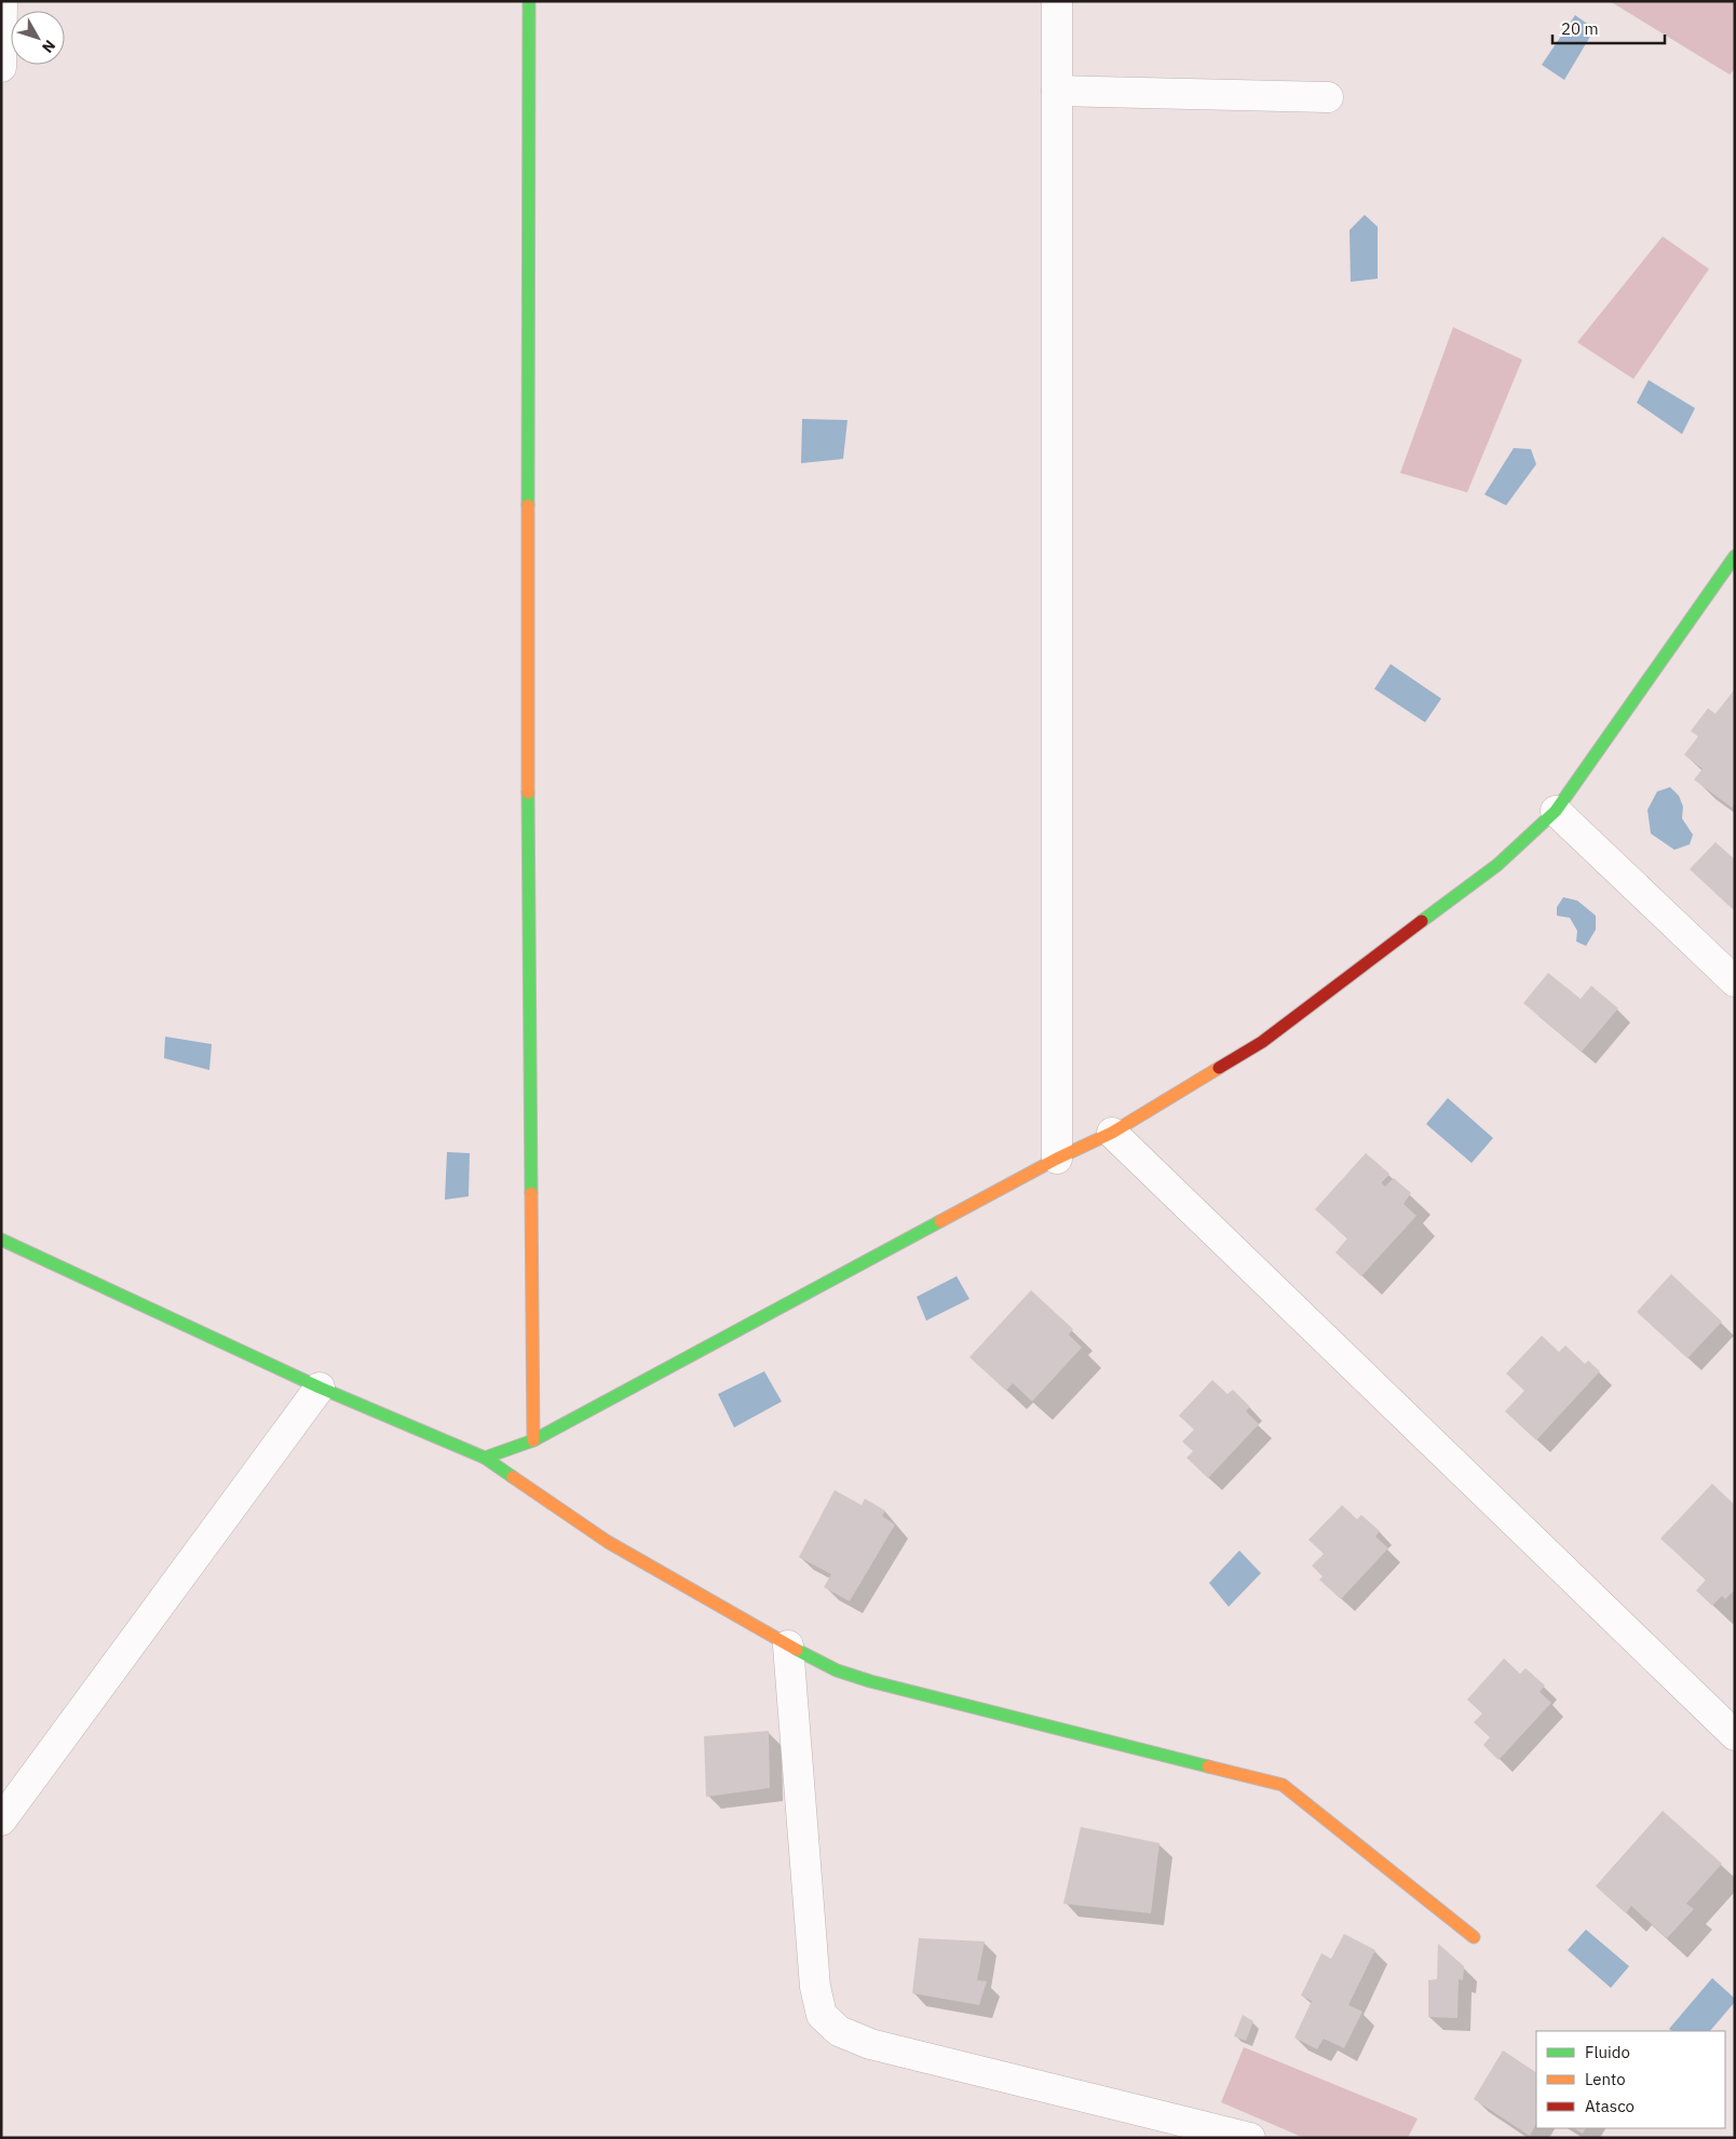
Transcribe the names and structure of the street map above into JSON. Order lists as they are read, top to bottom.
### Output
{
  "legend": ["Fluido", "Lento", "Atasco"],
  "scale_bar": "20 m",
  "north": "bottom right"
}
